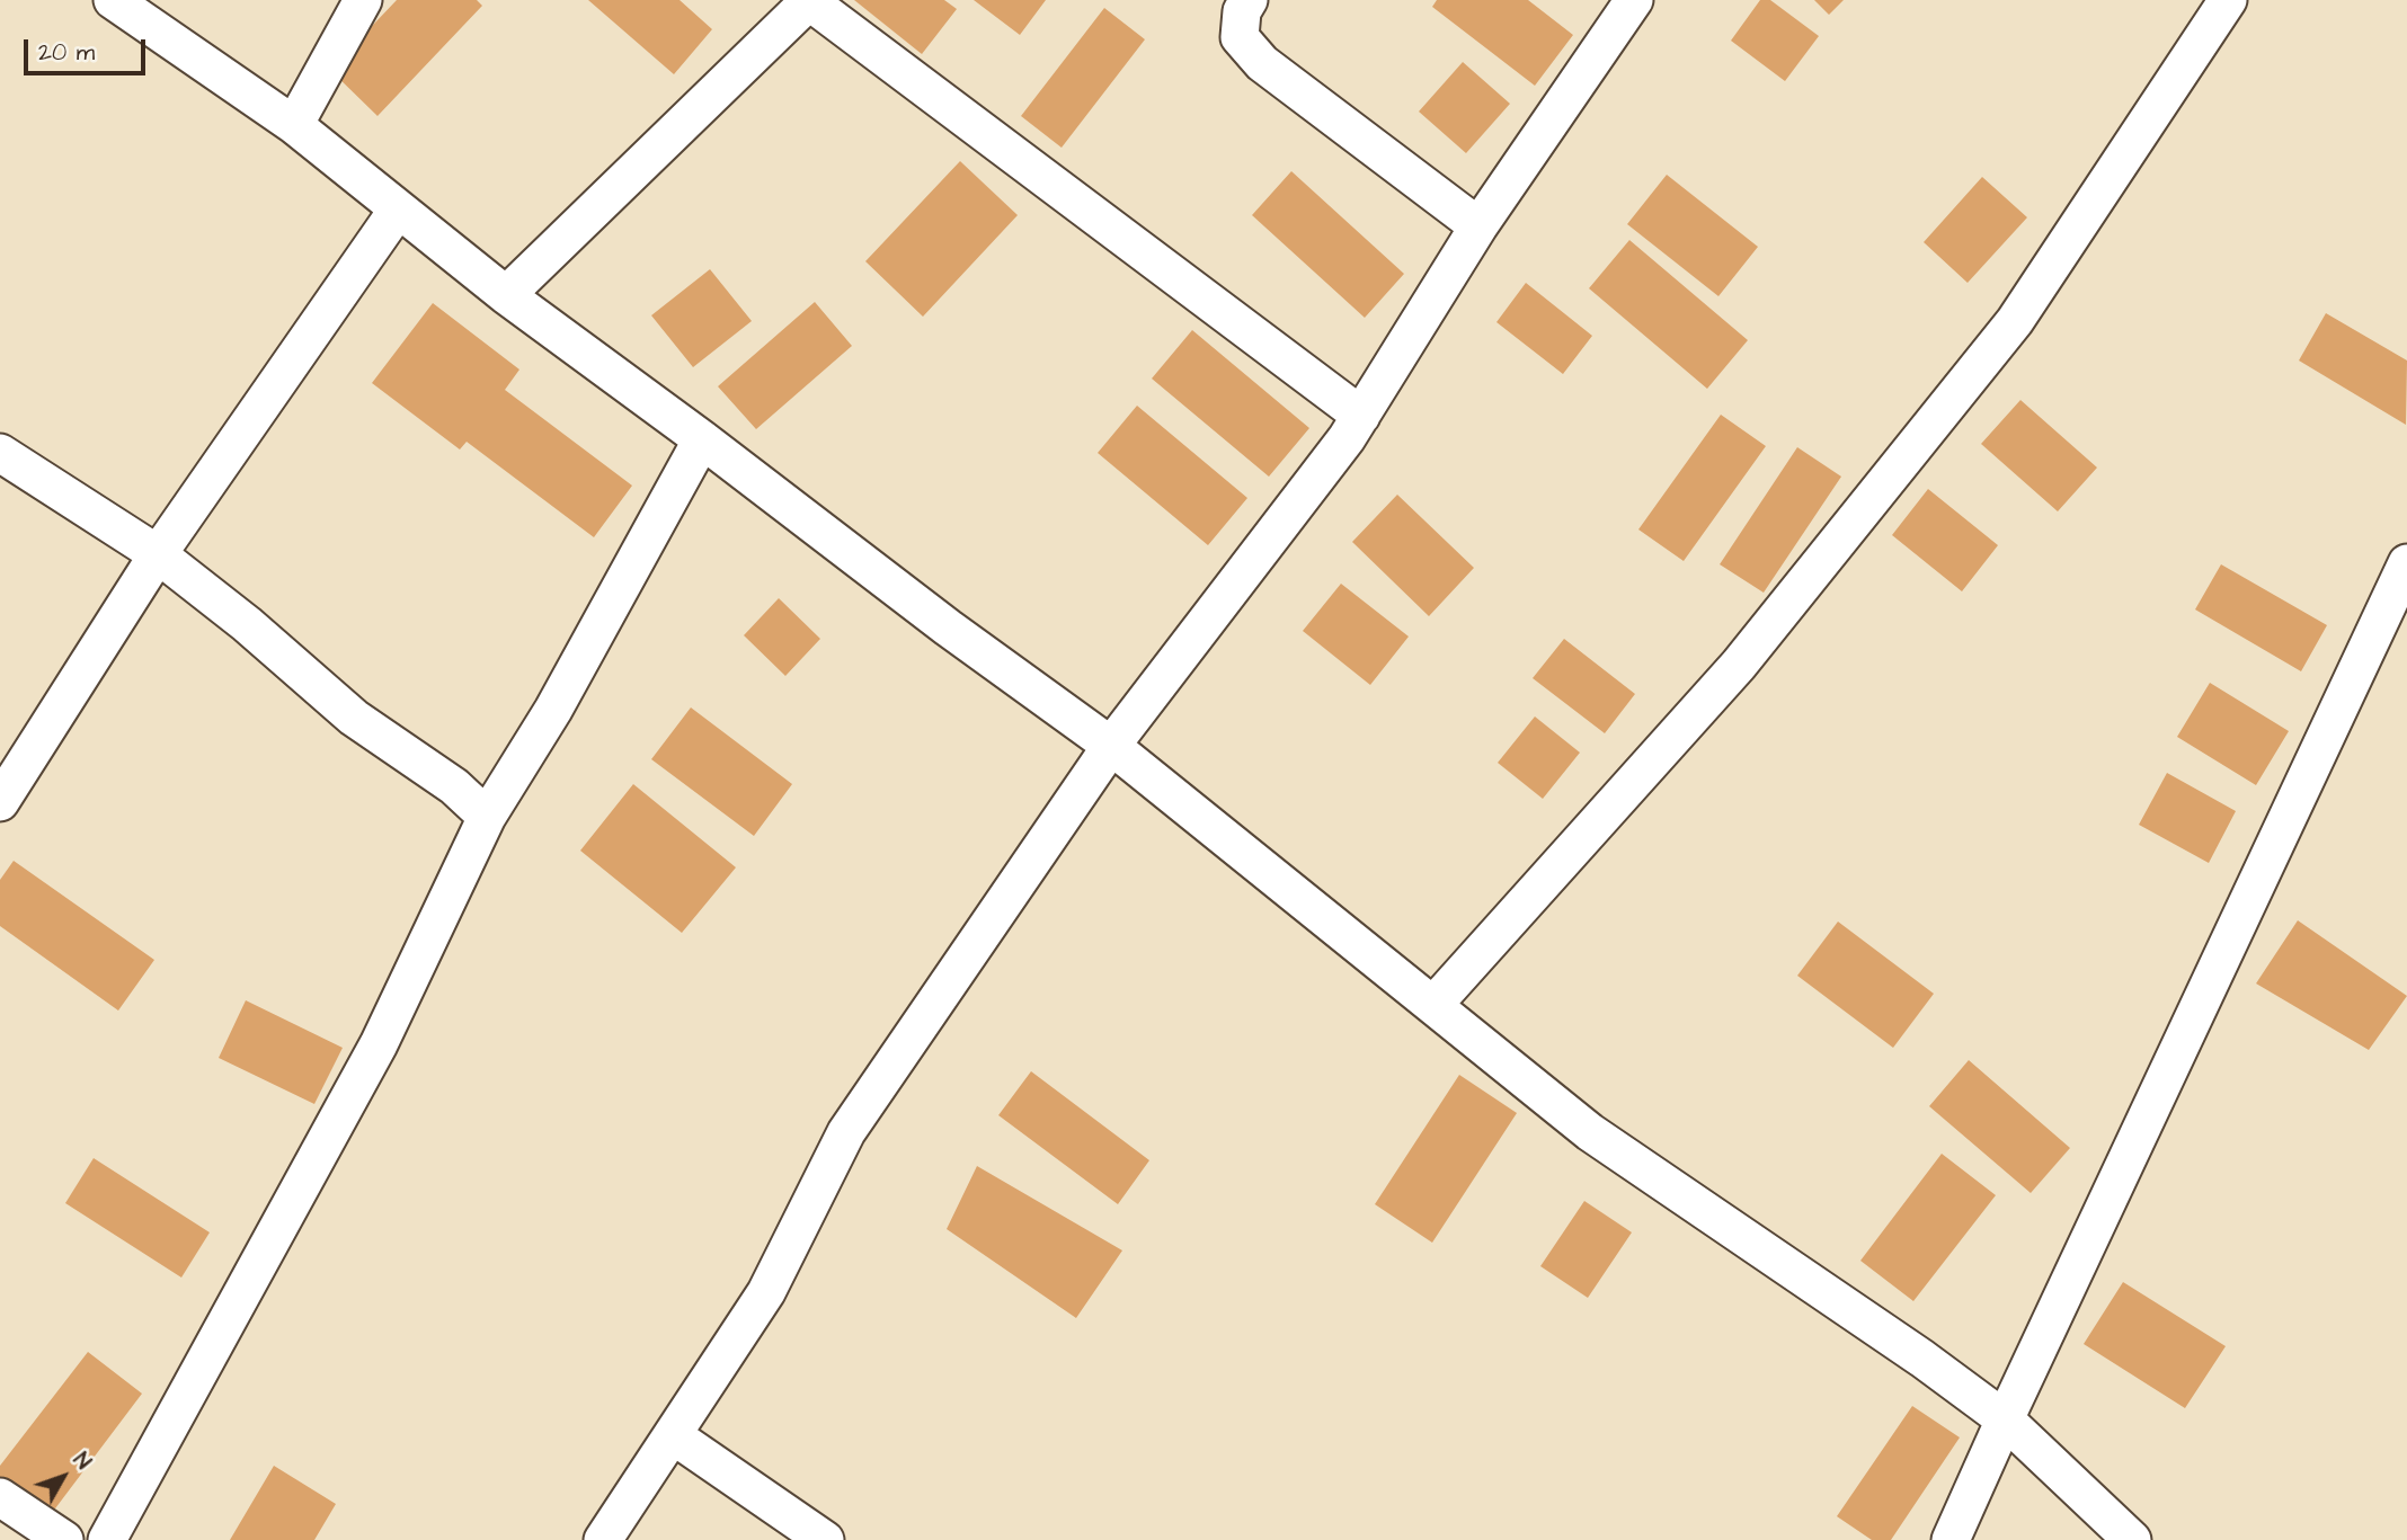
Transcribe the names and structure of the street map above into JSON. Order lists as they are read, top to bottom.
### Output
{
  "scale_bar": "20 m",
  "north": "top right"
}
